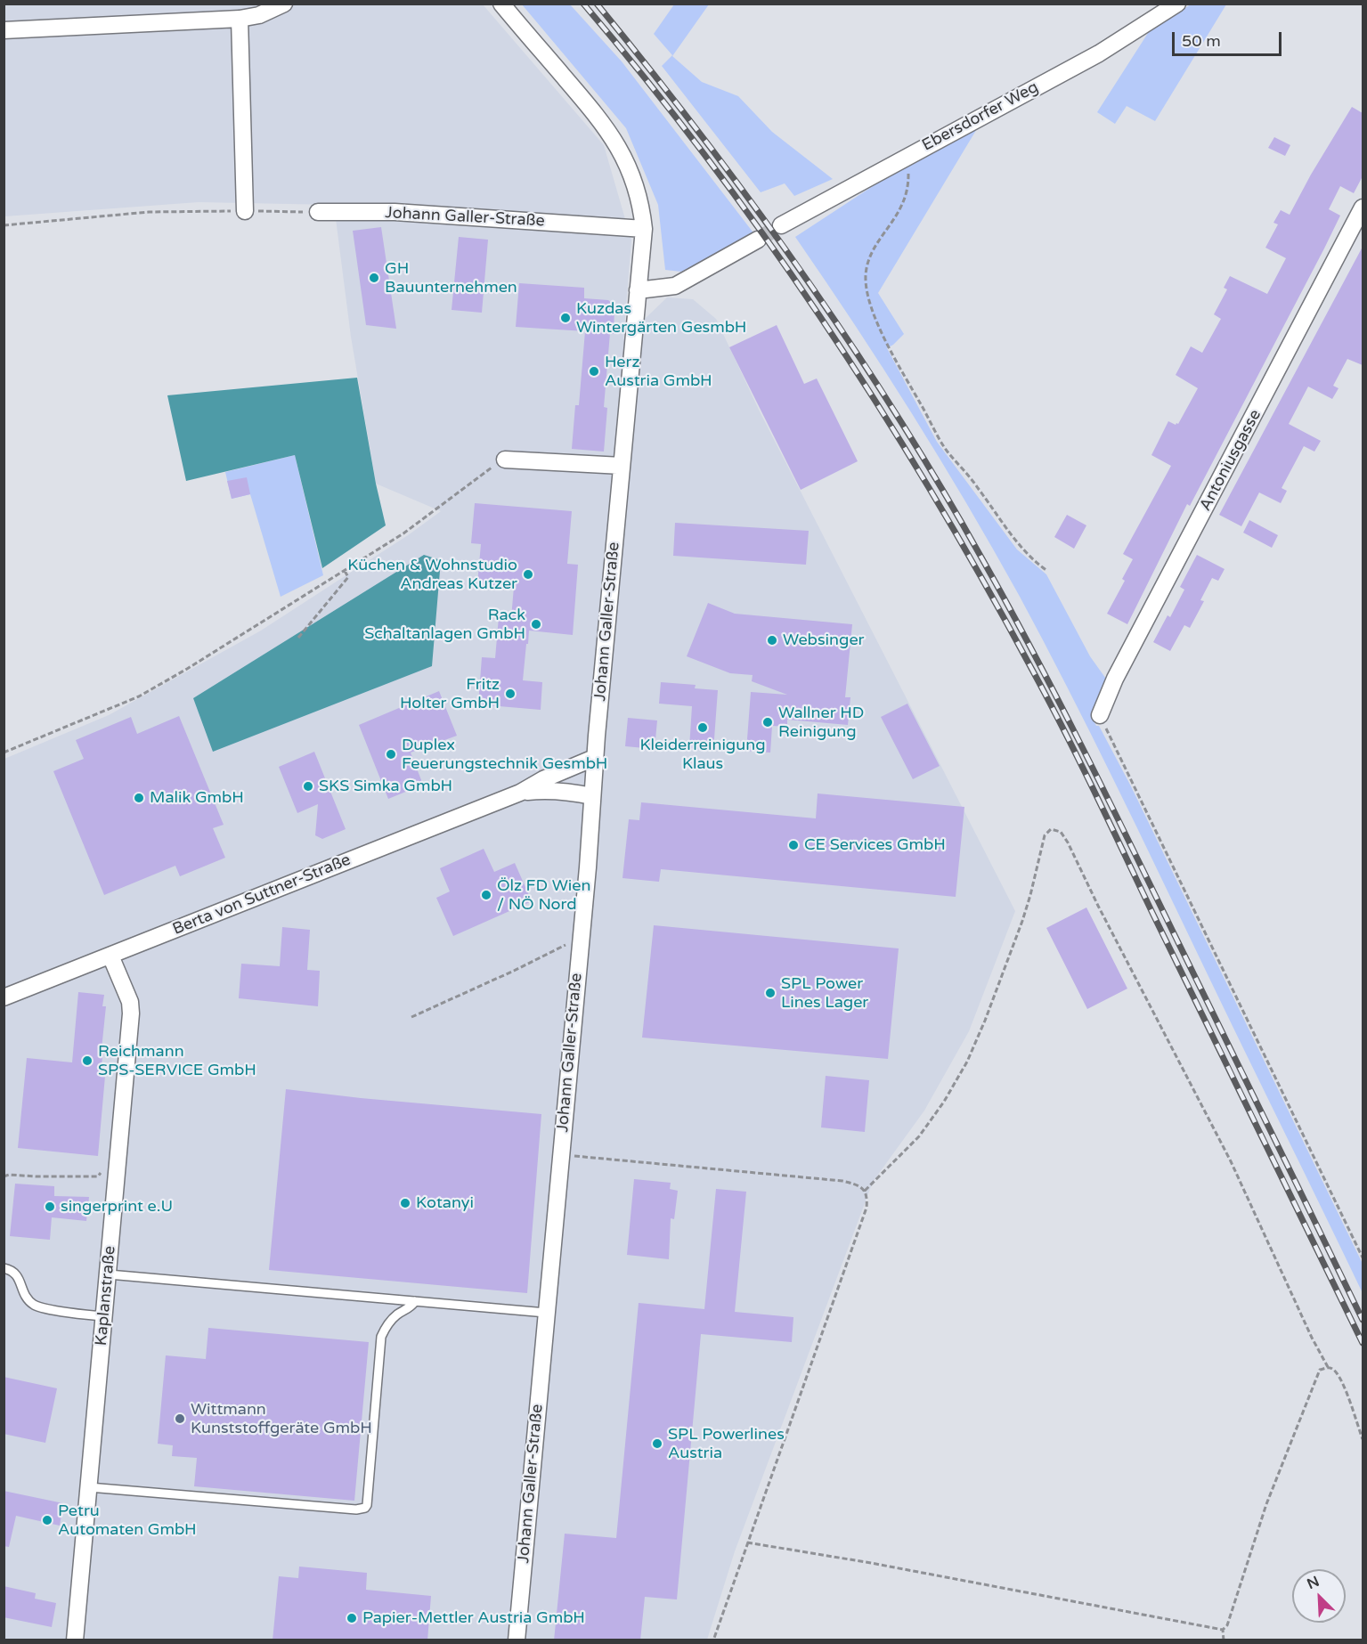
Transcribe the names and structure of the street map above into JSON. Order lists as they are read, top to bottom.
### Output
{
  "streets": {
    "street": [
      "Ebersdorfer Weg",
      "Johann Galler-Straße",
      "Antoniusgasse",
      "Berta von Suttner-Straße",
      "Kaplanstraße"
    ]
  },
  "crossings": [
    ["Johann Galler-Straße", "Berta von Suttner-Straße"],
    ["Berta von Suttner-Straße", "Kaplanstraße"]
  ],
  "places": [
    "GH Bauunternehmen",
    "Kuzdas Wintergärten GesmbH",
    "Herz Austria GmbH",
    "Küchen & Wohnstudio Andreas Kutzer",
    "Rack Schaltanlagen GmbH",
    "Websinger",
    "Fritz Holter GmbH",
    "Wallner HD Reinigung",
    "Kleiderreinigung Klaus",
    "Duplex Feuerungstechnik GesmbH",
    "SKS Simka GmbH",
    "Malik GmbH",
    "CE Services GmbH",
    "Ölz FD Wien / NÖ Nord",
    "SPL Power Lines Lager",
    "Reichmann SPS-SERVICE GmbH",
    "Kotanyi",
    "singerprint e.U",
    "Wittmann Kunststoffgeräte GmbH",
    "SPL Powerlines Austria",
    "Petru Automaten GmbH",
    "Papier-Mettler Austria GmbH"
  ],
  "scale_bar": "50 m",
  "north": "top left"
}
